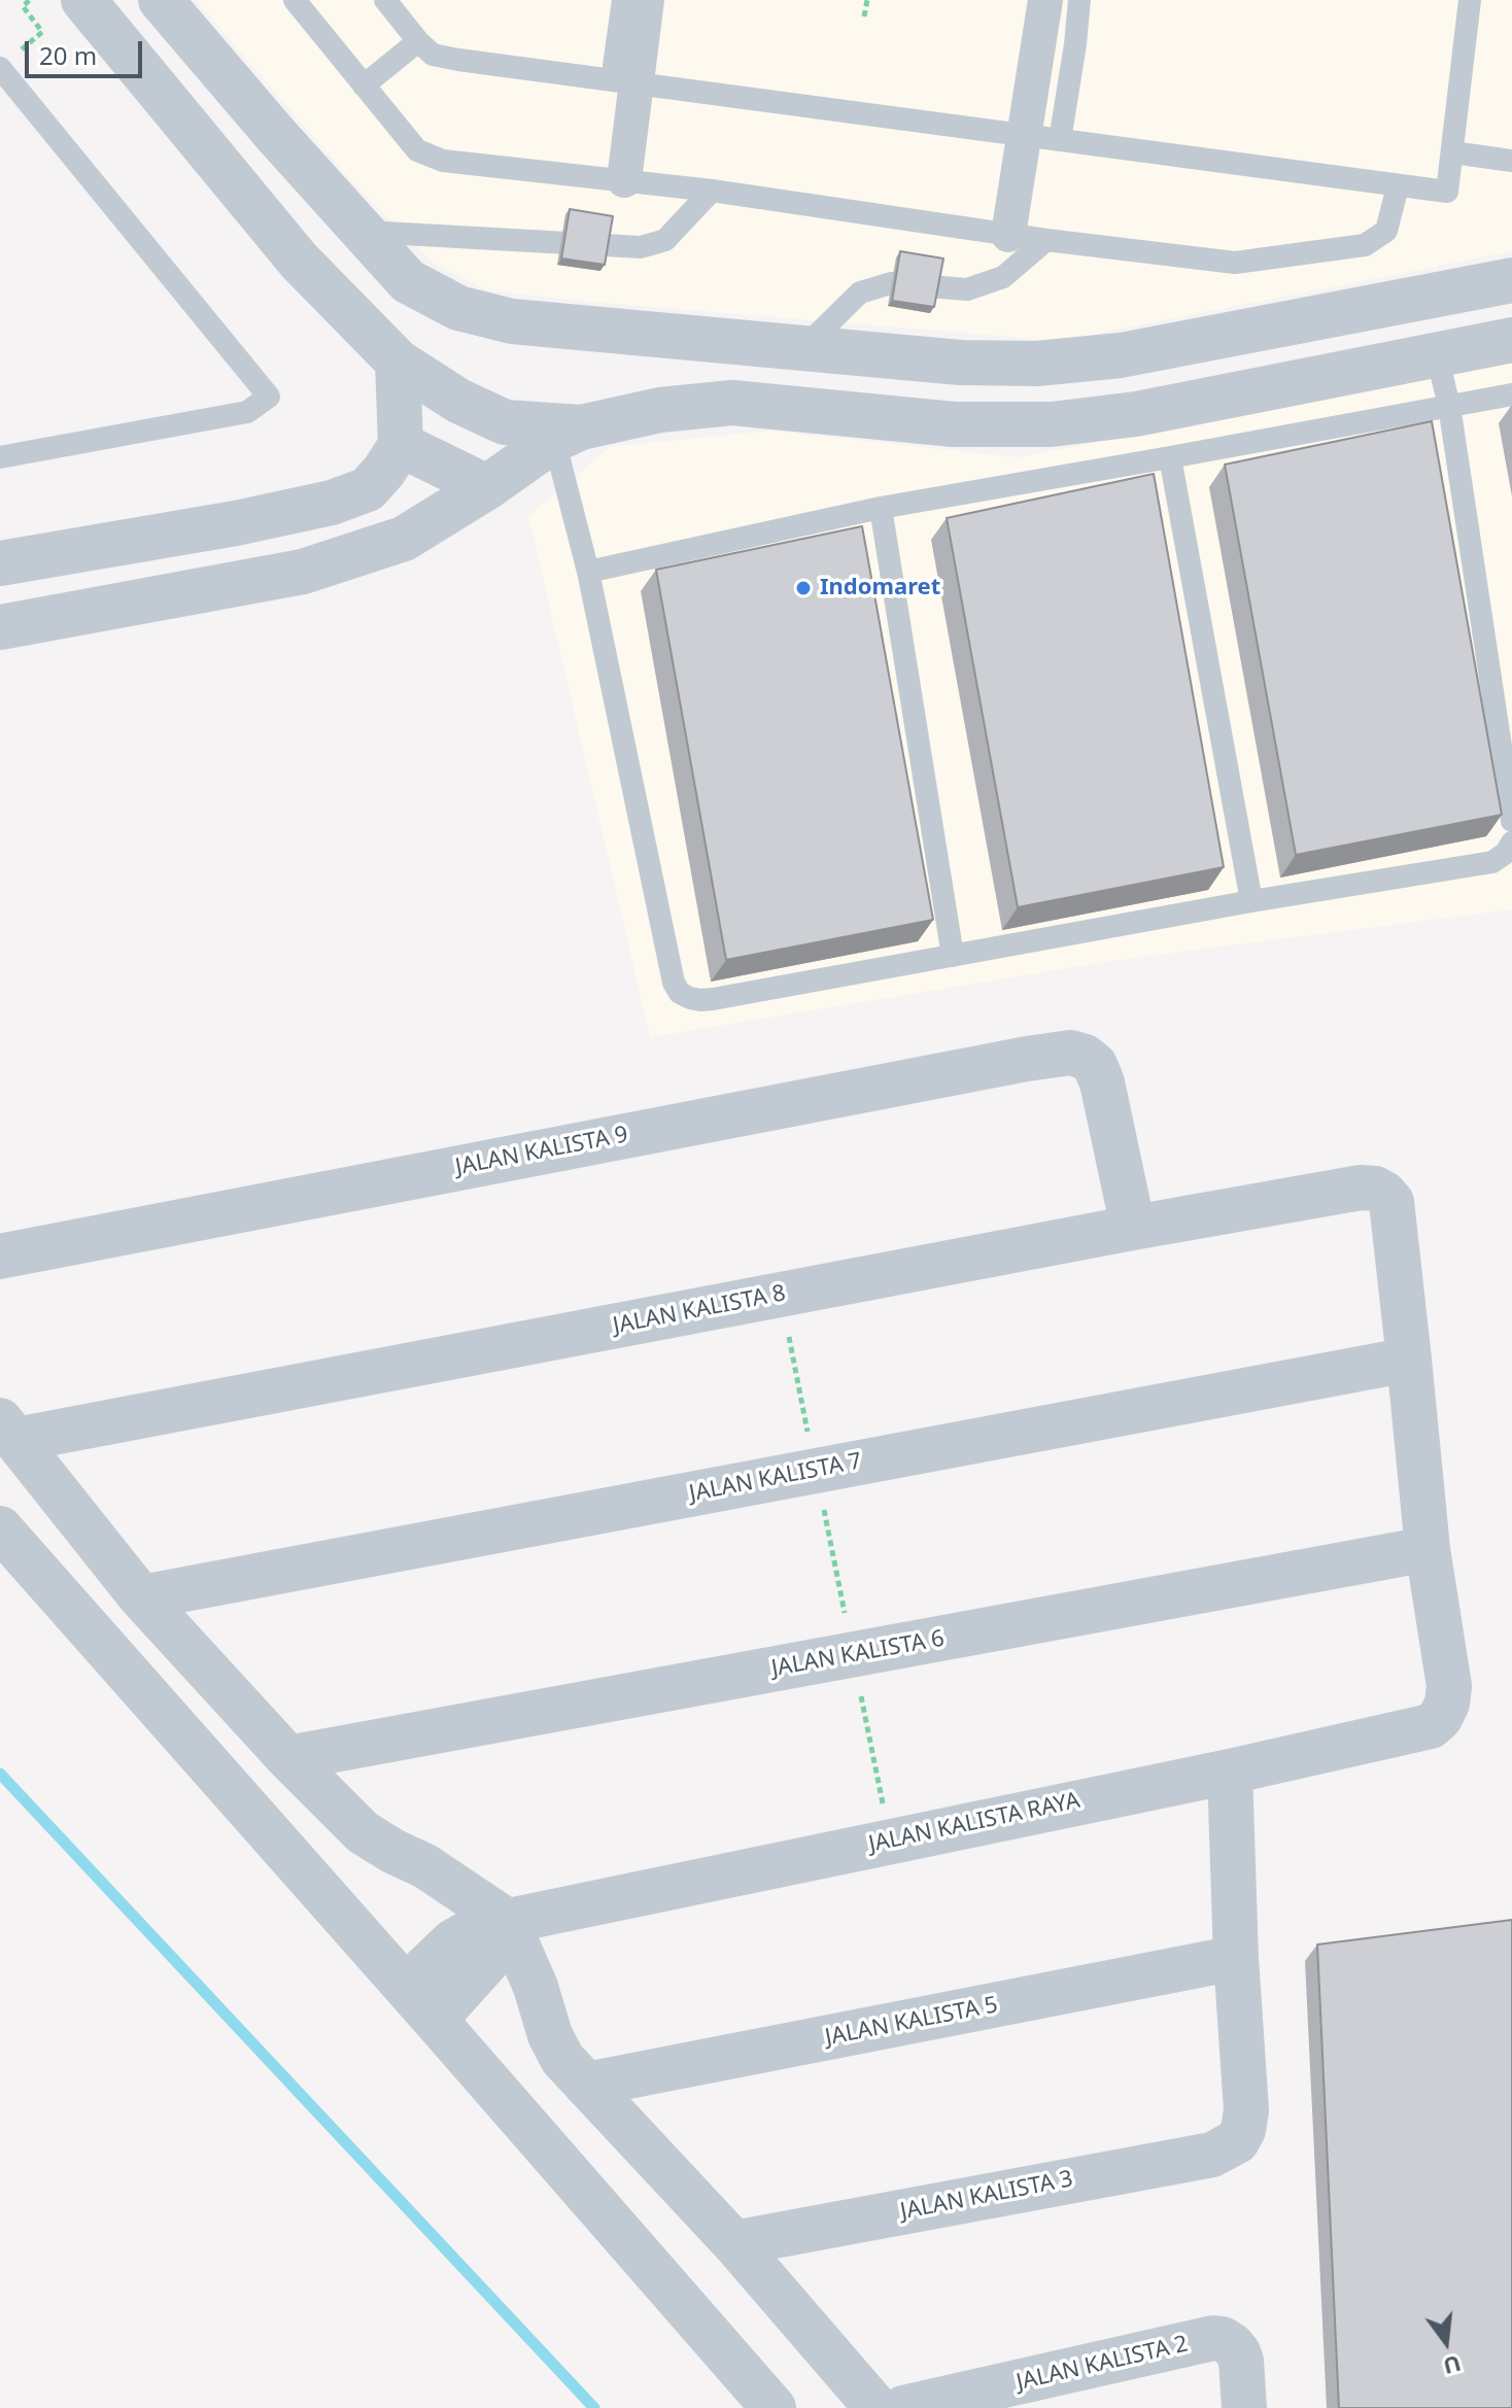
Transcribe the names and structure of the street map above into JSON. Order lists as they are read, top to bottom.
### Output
{
  "streets": {
    "street": [
      "JALAN KALISTA 9",
      "JALAN KALISTA 8",
      "JALAN KALISTA 7",
      "JALAN KALISTA 6",
      "JALAN KALISTA RAYA",
      "JALAN KALISTA 5",
      "JALAN KALISTA 3",
      "JALAN KALISTA 2"
    ]
  },
  "crossings": [
    ["JALAN KALISTA 9", "JALAN KALISTA 8"],
    ["JALAN KALISTA 8", "JALAN KALISTA 7"],
    ["JALAN KALISTA 6", "JALAN KALISTA RAYA"],
    ["JALAN KALISTA 5", "JALAN KALISTA 3"]
  ],
  "places": ["Indomaret"],
  "scale_bar": "20 m",
  "north": "bottom"
}
